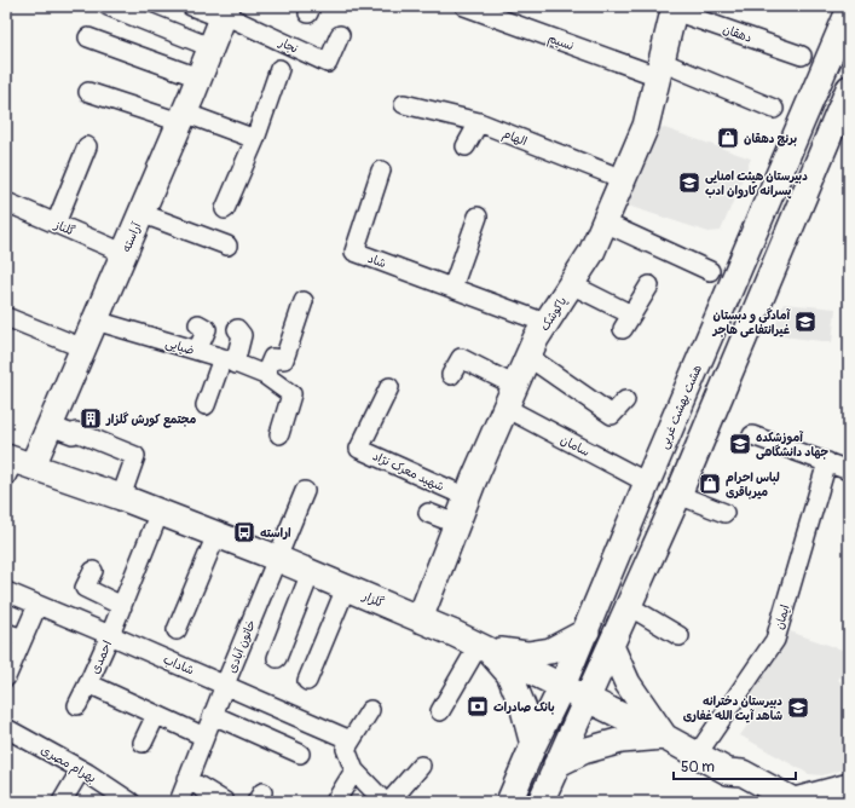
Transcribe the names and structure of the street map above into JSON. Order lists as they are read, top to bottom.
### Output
{
  "streets": {
    "main road": [
      "آراسته",
      "پاکوشک",
      "هشت بهشت غربی",
      "گلزار"
    ],
    "street": [
      "دهقان",
      "نسیم",
      "نجار",
      "الهام",
      "گلناز",
      "شاد",
      "ضیایی",
      "سامان",
      "شهید معرک نژاد",
      "ایمان",
      "خاتون آبادی",
      "احمدی",
      "شاداب",
      "بهرام مصری"
    ]
  },
  "crossings": [
    ["دهقان", "پاکوشک"],
    ["نسیم", "پاکوشک"],
    ["نجار", "آراسته"],
    ["الهام", "پاکوشک"],
    ["گلناز", "آراسته"],
    ["آراسته", "ضیایی"],
    ["آراسته", "گلزار"],
    ["شاد", "پاکوشک"],
    ["پاکوشک", "سامان"],
    ["پاکوشک", "شهید معرک نژاد"],
    ["پاکوشک", "گلزار"],
    ["هشت بهشت غربی", "سامان"],
    ["هشت بهشت غربی", "گلزار"],
    ["گلزار", "ایمان"],
    ["گلزار", "خاتون آبادی"],
    ["گلزار", "احمدی"],
    ["خاتون آبادی", "احمدی"],
    ["خاتون آبادی", "شاداب"],
    ["احمدی", "شاداب"]
  ],
  "places": {
    "shop": ["برنج دهقان", "لباس احرام میرباقری"],
    "school or university": [
      "دبیرستان هیئت امنایی پسرانه کاروان ادب",
      "آمادگی و دبستان غیرانتفاعی هاجر",
      "آموزشکده جهاد دانشگاهی",
      "دبیرستان دخترانه شاهد آیت الله غفاری"
    ],
    "building": ["مجتمع کورش گلزار"],
    "bus stop": ["اراسته"],
    "bank": ["بانک صادرات"]
  },
  "scale_bar": "50 m"
}
